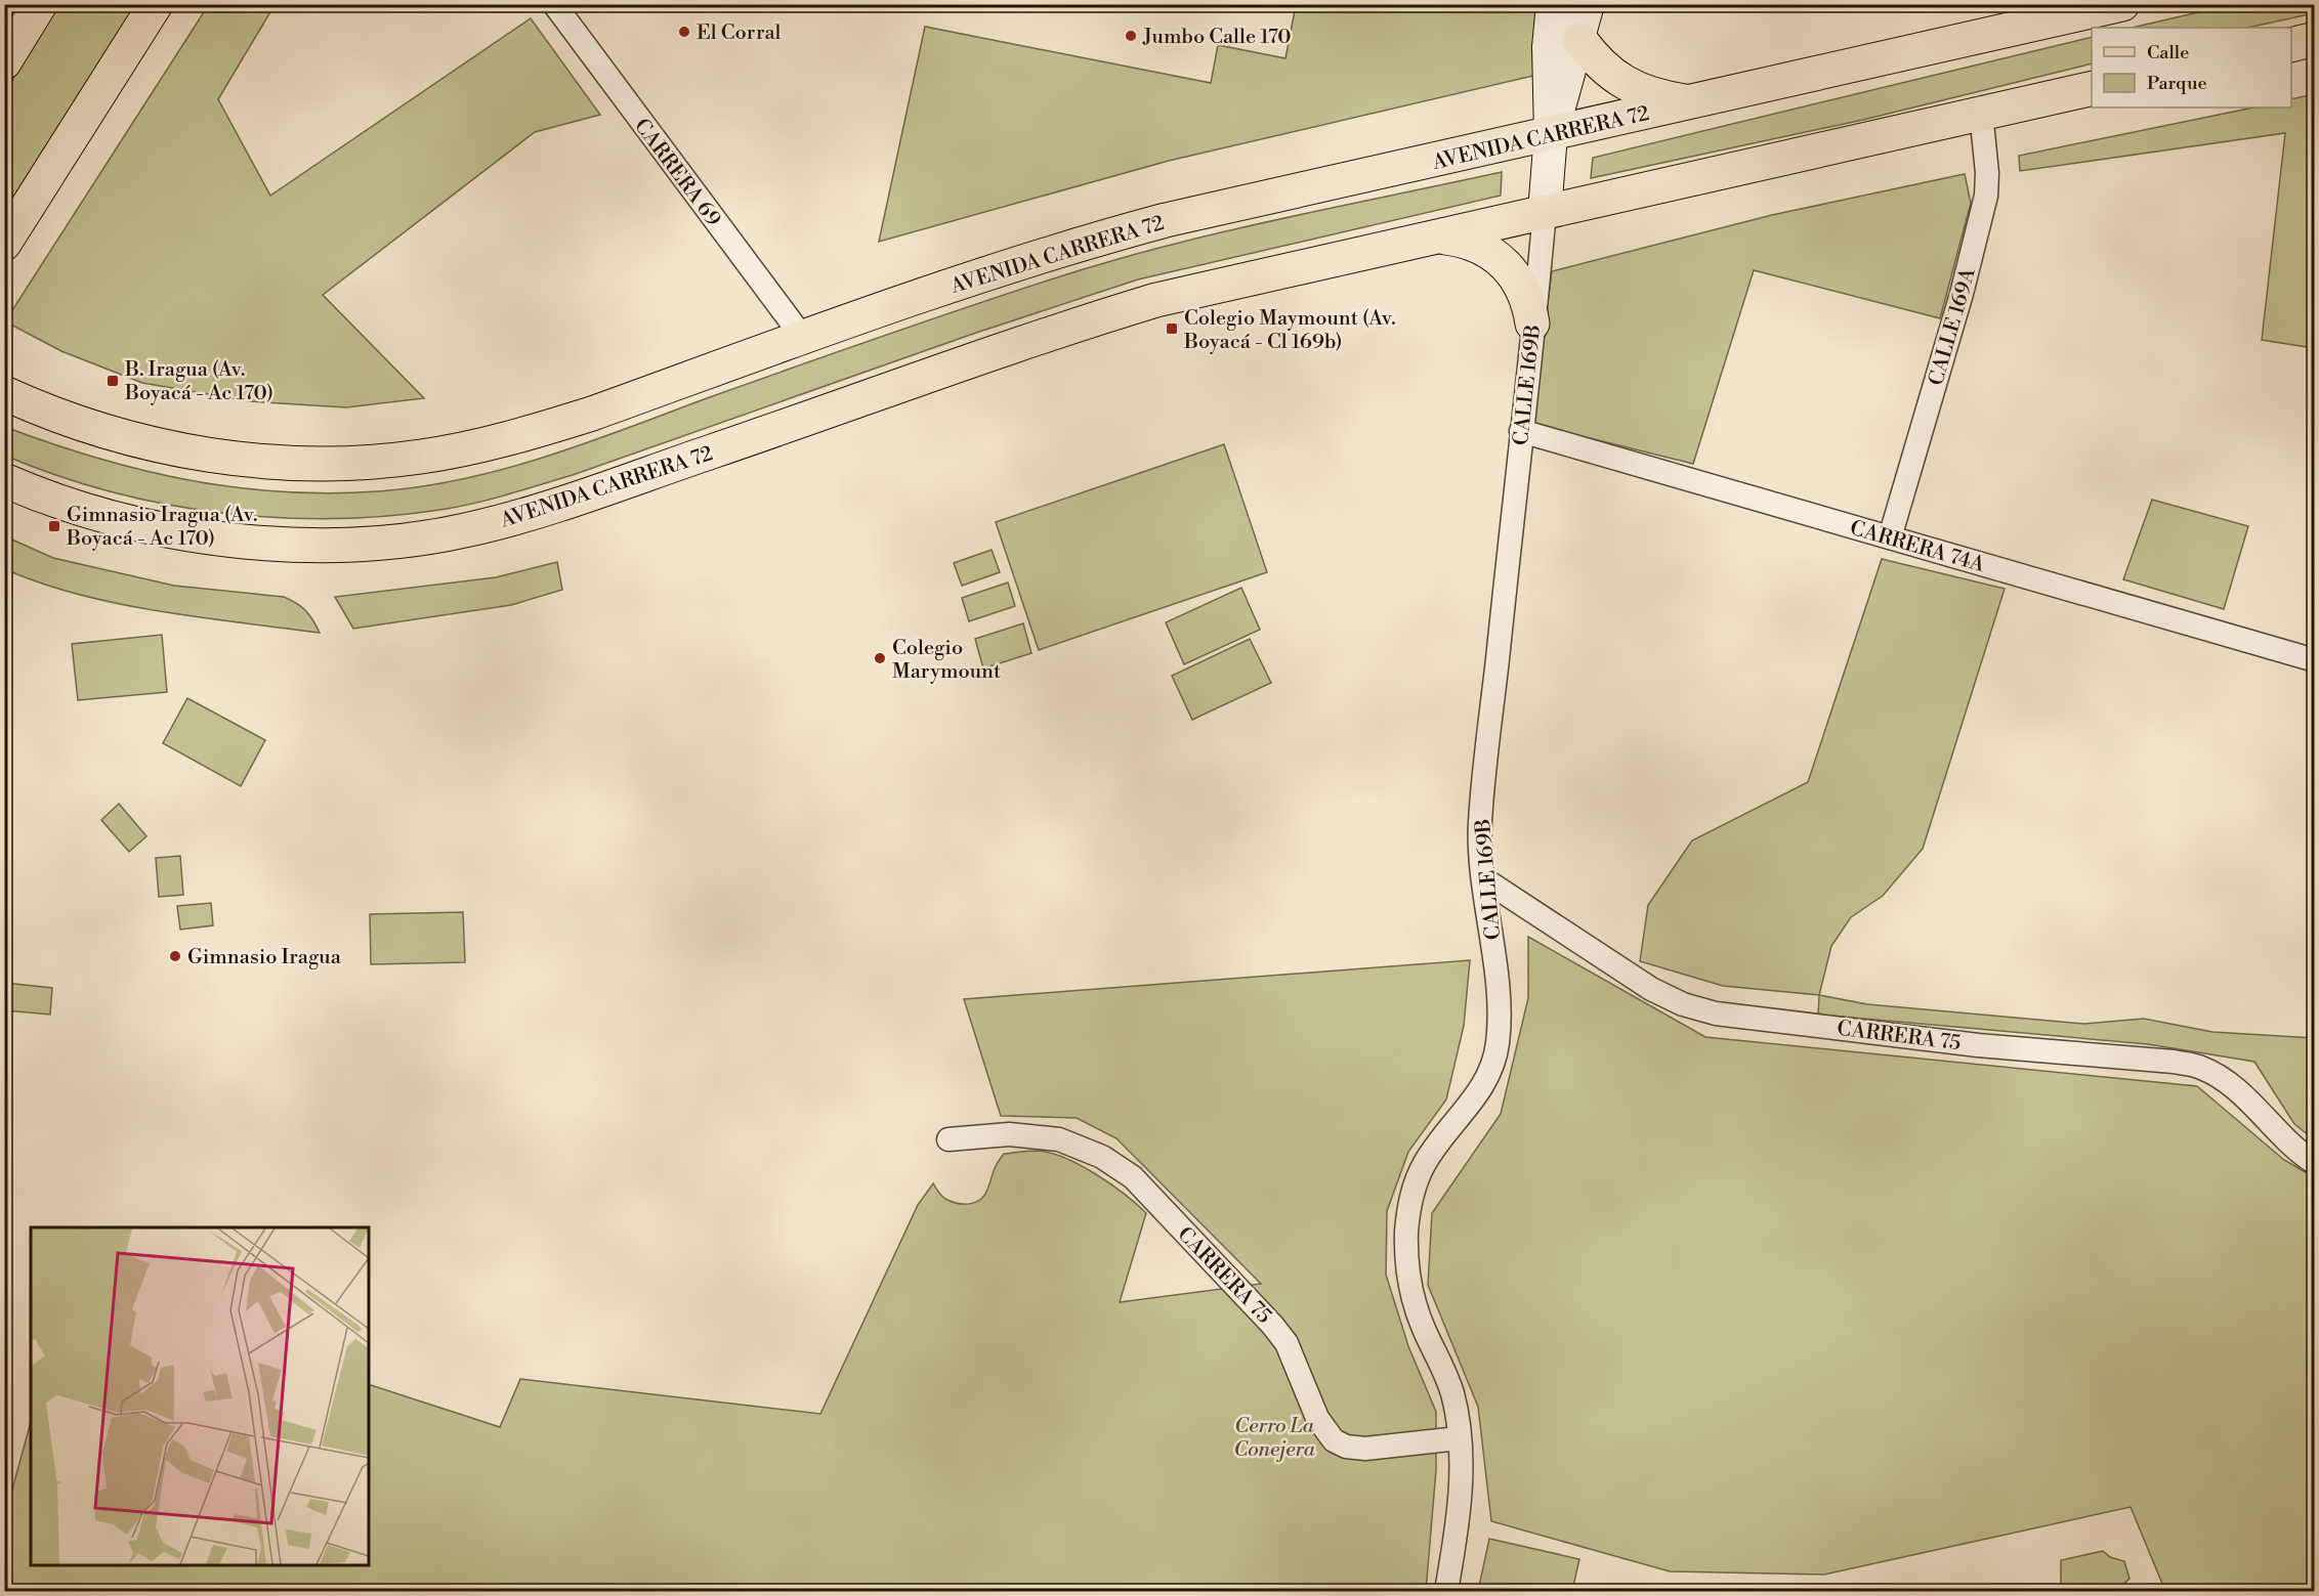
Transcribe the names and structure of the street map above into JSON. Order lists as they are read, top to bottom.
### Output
{
  "streets": {
    "main road": ["AVENIDA CARRERA 72", "CALLE 169B"],
    "street": [
      "CARRERA 69",
      "CALLE 169A",
      "CARRERA 74A",
      "CARRERA 75"
    ]
  },
  "crossings": [
    ["AVENIDA CARRERA 72", "CARRERA 69"],
    ["AVENIDA CARRERA 72", "CALLE 169A"],
    ["AVENIDA CARRERA 72", "CALLE 169B"],
    ["CALLE 169A", "CARRERA 74A"],
    ["CALLE 169B", "CARRERA 74A"],
    ["CALLE 169B", "CARRERA 75"]
  ],
  "parks": ["Cerro La Conejera"],
  "places": {
    "other": [
      "El Corral",
      "Jumbo Calle 170",
      "Colegio Marymount",
      "Gimnasio Iragua"
    ],
    "transit": ["Colegio Maymount (Av. Boyacá - Cl 169b)", "B. Iragua (Av. Boyacá - Ac 170)", "Gimnasio Iragua (Av. Boyacá - Ac 170)"]
  },
  "legend": ["Calle", "Parque"]
}
